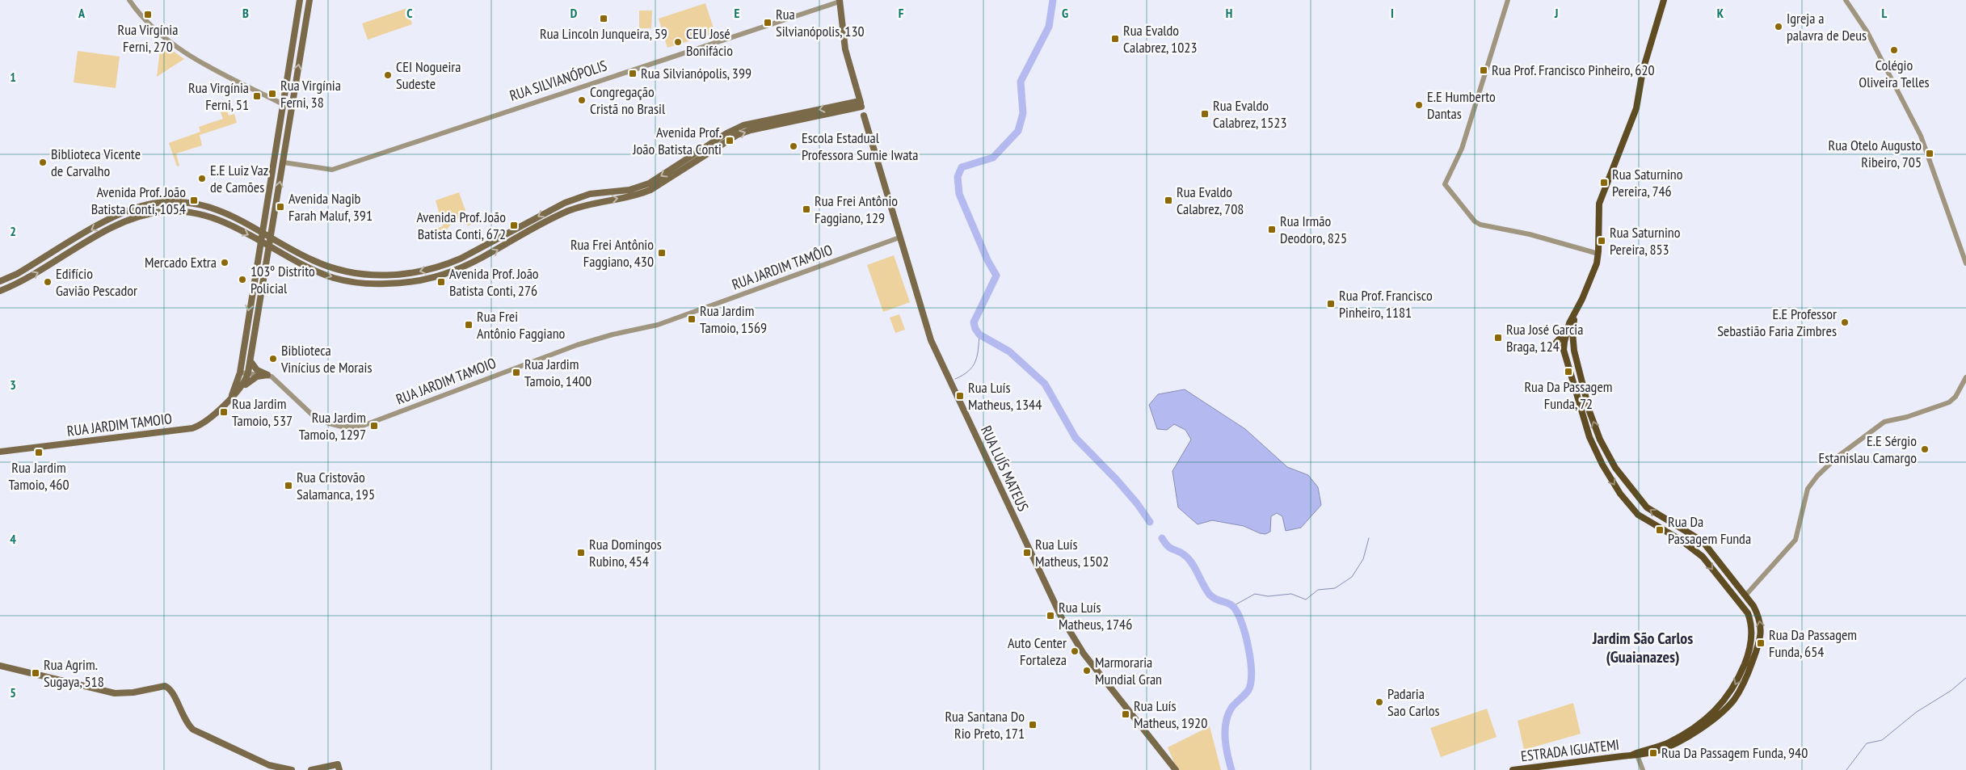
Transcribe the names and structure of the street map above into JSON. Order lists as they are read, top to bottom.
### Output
{
  "streets": {
    "main road": ["RUA JARDIM TAMOIO", "RUA LUÍS MATEUS", "ESTRADA IGUATEMI"],
    "street": ["RUA SILVIANÓPOLIS", "RUA JARDIM TAMÔIO"]
  },
  "crossings": [
    ["RUA SILVIANÓPOLIS", "RUA LUÍS MATEUS"],
    ["RUA JARDIM TAMÔIO", "RUA JARDIM TAMOIO"],
    ["RUA JARDIM TAMÔIO", "RUA LUÍS MATEUS"]
  ],
  "districts": ["Jardim São Carlos (Guaianazes)"],
  "places": {
    "transit": [
      "Rua Virgínia Ferni, 270",
      "Rua Lincoln Junqueira, 59",
      "Rua Silvianópolis, 130",
      "Rua Evaldo Calabrez, 1023",
      "Rua Prof. Francisco Pinheiro, 620",
      "Rua Silvianópolis, 399",
      "Rua Virgínia Ferni, 38",
      "Rua Virgínia Ferni, 51",
      "Rua Evaldo Calabrez, 1523",
      "Avenida Prof. João Batista Conti",
      "Rua Otelo Augusto Ribeiro, 705",
      "Rua Saturnino Pereira, 746",
      "Avenida Prof. João Batista Conti, 1054",
      "Rua Evaldo Calabrez, 708",
      "Avenida Nagib Farah Maluf, 391",
      "Rua Frei Antônio Faggiano, 129",
      "Avenida Prof. João Batista Conti, 672",
      "Rua Irmão Deodoro, 825",
      "Rua Saturnino Pereira, 853",
      "Rua Frei Antônio Faggiano, 430",
      "Avenida Prof. João Batista Conti, 276",
      "Rua Prof. Francisco Pinheiro, 1181",
      "Rua Jardim Tamoio, 1569",
      "Rua Frei Antônio Faggiano",
      "Rua José Garcia Braga, 124",
      "Rua Da Passagem Funda, 72",
      "Rua Jardim Tamoio, 1400",
      "Rua Luís Matheus, 1344",
      "Rua Jardim Tamoio, 537",
      "Rua Jardim Tamoio, 1297",
      "Rua Jardim Tamoio, 460",
      "Rua Cristovão Salamanca, 195",
      "Rua Da Passagem Funda",
      "Rua Domingos Rubino, 454",
      "Rua Luís Matheus, 1502",
      "Rua Luís Matheus, 1746",
      "Rua Da Passagem Funda, 654",
      "Rua Agrim. Sugaya, 518",
      "Rua Luís Matheus, 1920",
      "Rua Santana Do Rio Preto, 171",
      "Rua Da Passagem Funda, 940"
    ],
    "other": [
      "Igreja a palavra de Deus",
      "CEU José Bonifácio",
      "Colégio Oliveira Telles",
      "CEI Nogueira Sudeste",
      "Congregação Cristã no Brasil",
      "E.E Humberto Dantas",
      "Escola Estadual Professora Sumie Iwata",
      "Biblioteca Vicente de Carvalho",
      "E.E Luiz Vaz de Camões",
      "Mercado Extra",
      "103º Distrito Policial",
      "Edifício Gavião Pescador",
      "E.E Professor Sebastião Faria Zimbres",
      "Biblioteca Vinícius de Morais",
      "E.E Sérgio Estanislau Camargo",
      "Auto Center Fortaleza",
      "Marmoraria Mundial Gran",
      "Padaria Sao Carlos"
    ]
  },
  "grid": {
    "columns": [
      "A",
      "B",
      "C",
      "D",
      "E",
      "F",
      "G",
      "H",
      "I",
      "J",
      "K",
      "L"
    ],
    "rows": [
      "1",
      "2",
      "3",
      "4",
      "5"
    ]
  }
}
